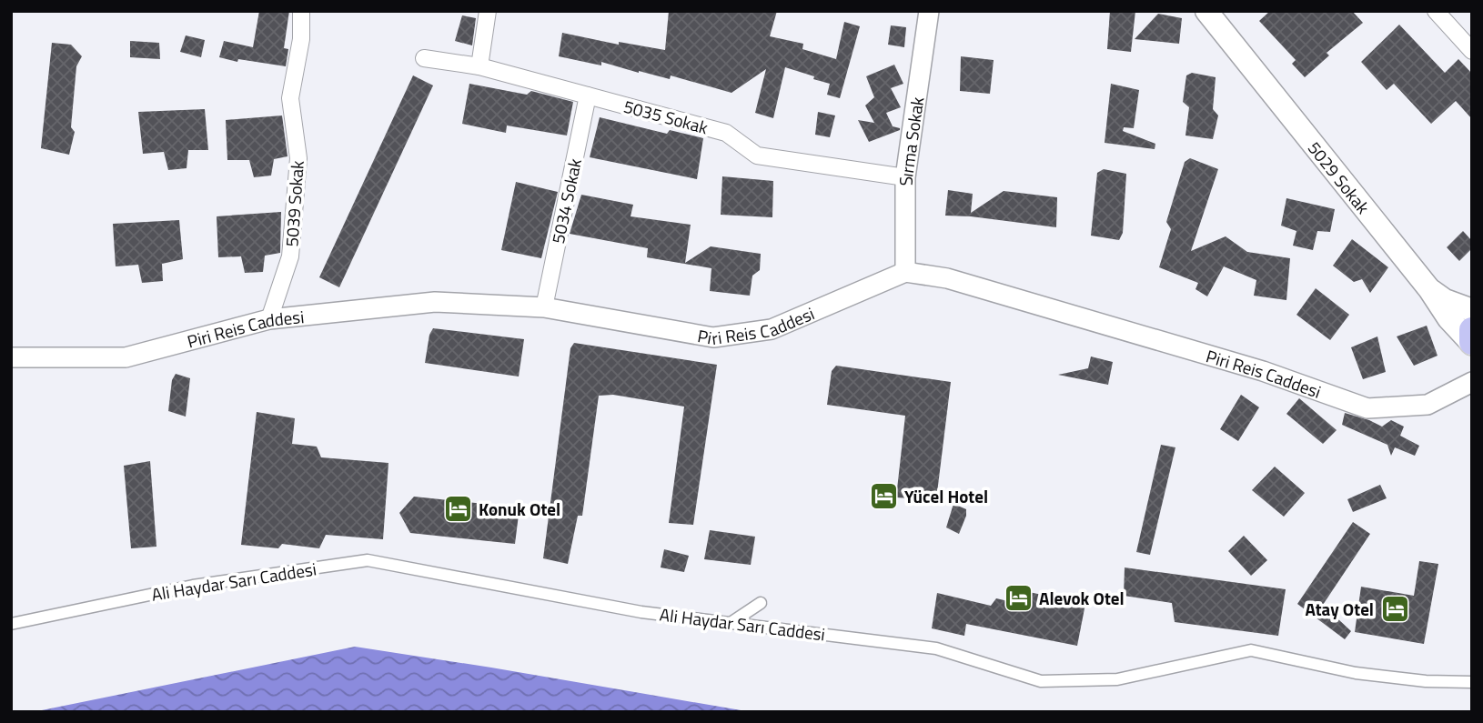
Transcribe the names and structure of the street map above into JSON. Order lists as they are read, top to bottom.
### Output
{
  "streets": {
    "main road": ["5029 Sokak"],
    "street": [
      "5035 Sokak",
      "Sırma Sokak",
      "5034 Sokak",
      "5039 Sokak",
      "Piri Reis Caddesi",
      "Ali Haydar Sarı Caddesi"
    ]
  },
  "crossings": [
    ["5035 Sokak", "Sırma Sokak"],
    ["5035 Sokak", "5034 Sokak"],
    ["Sırma Sokak", "Piri Reis Caddesi"],
    ["5034 Sokak", "Piri Reis Caddesi"],
    ["5039 Sokak", "Piri Reis Caddesi"]
  ],
  "places": {
    "hotel": [
      "Yücel Hotel",
      "Konuk Otel",
      "Alevok Otel",
      "Atay Otel"
    ]
  }
}
